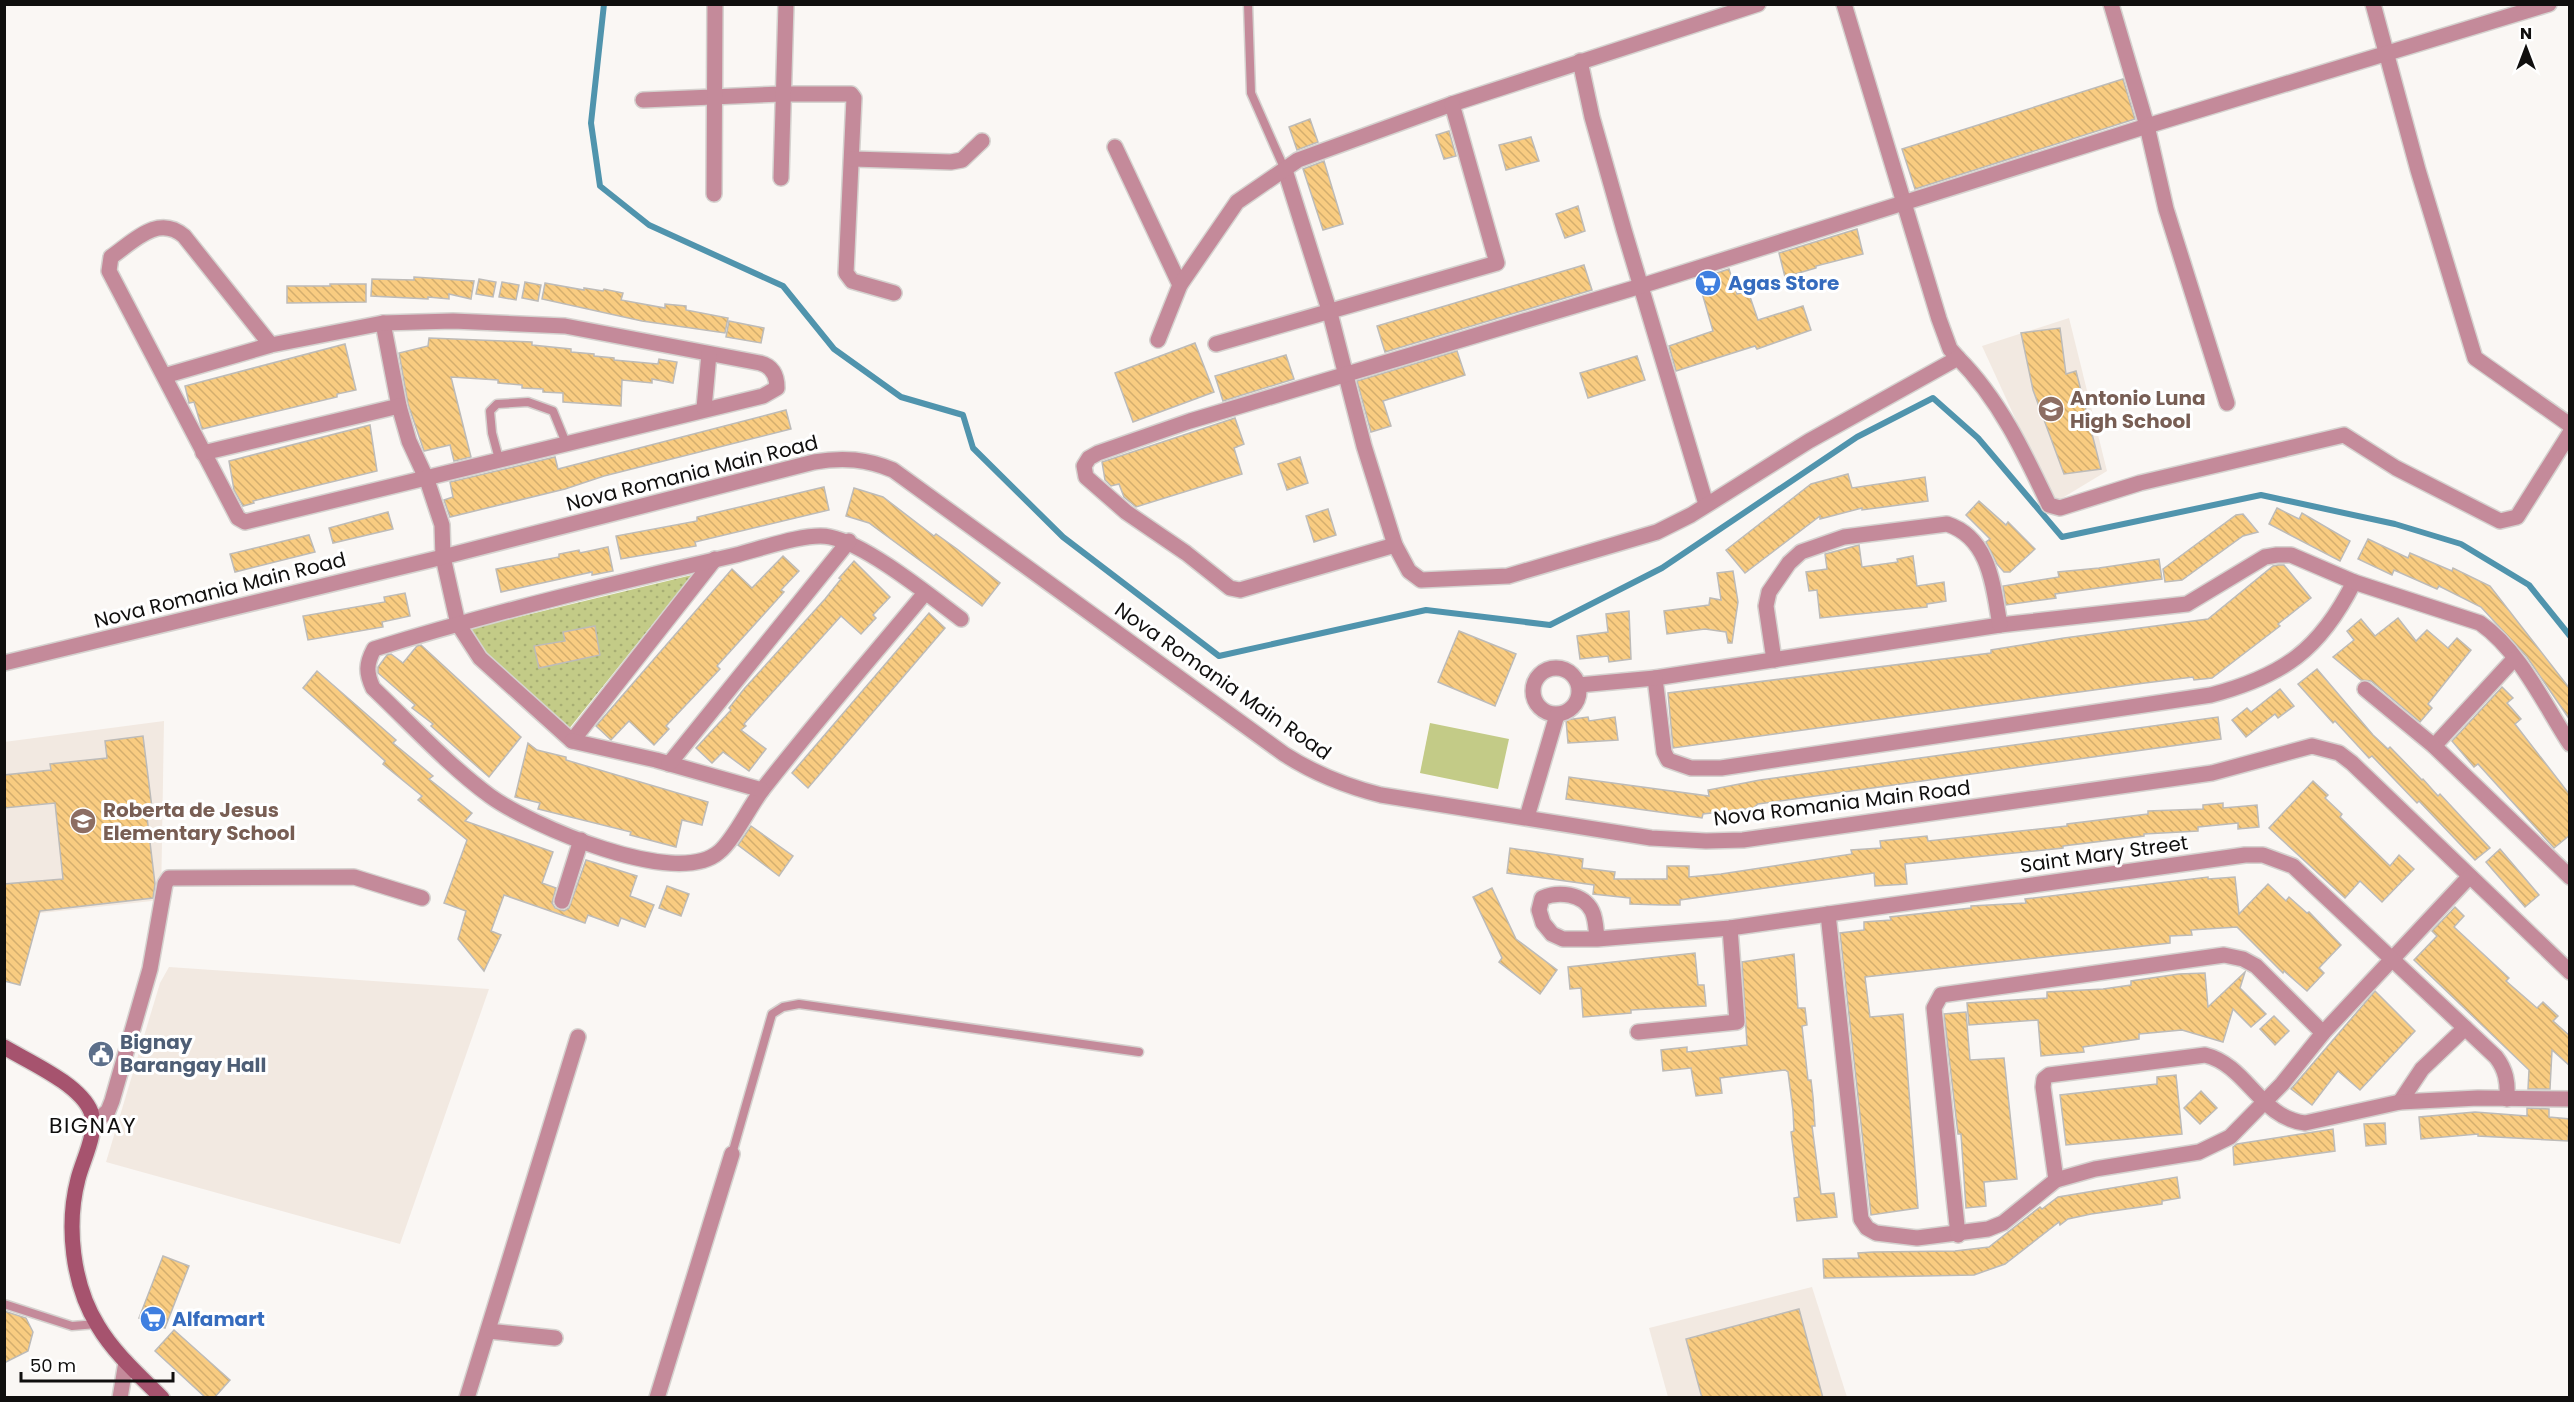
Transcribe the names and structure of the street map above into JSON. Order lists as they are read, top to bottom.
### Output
{
  "streets": {
    "street": ["Nova Romania Main Road", "Saint Mary Street"]
  },
  "districts": ["BIGNAY"],
  "places": {
    "supermarket": ["Agas Store", "Alfamart"],
    "school or university": ["Antonio Luna High School", "Roberta de Jesus Elementary School"],
    "public building": ["Bignay Barangay Hall"]
  },
  "scale_bar": "50 m",
  "north": "top"
}
